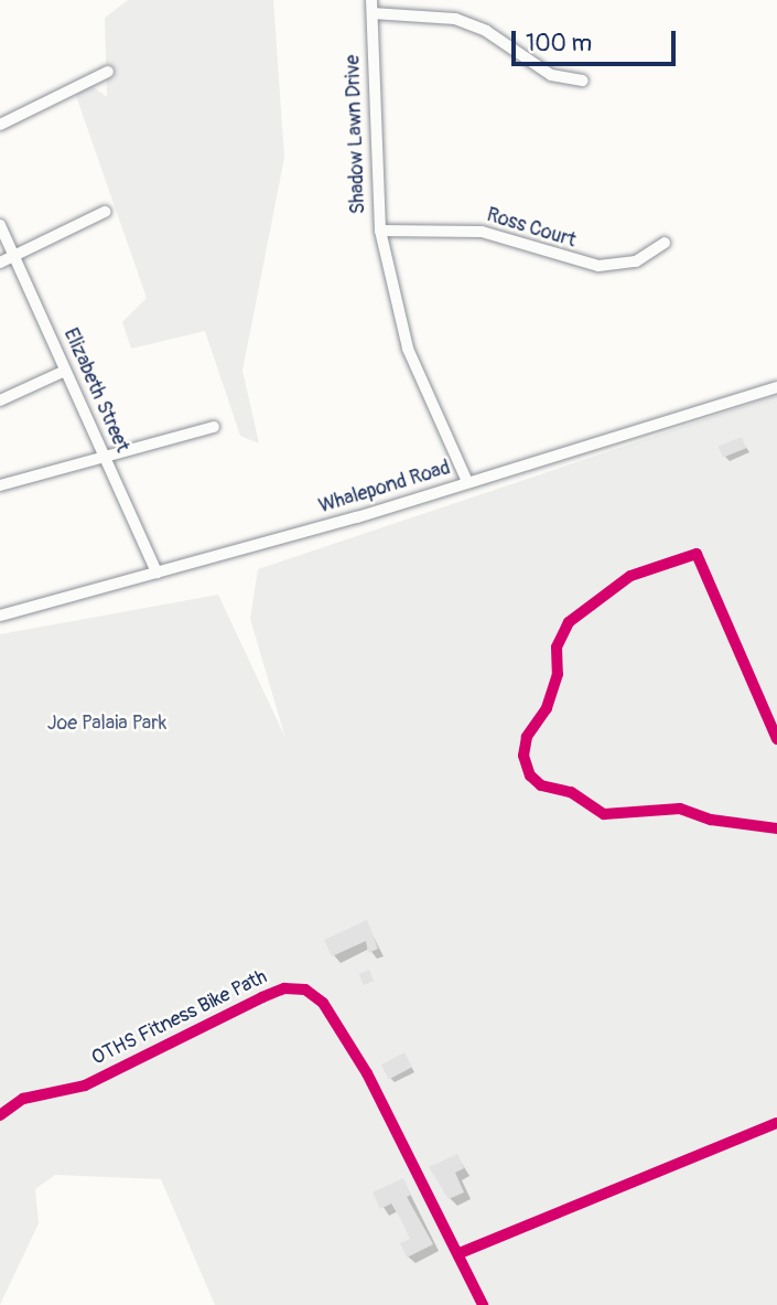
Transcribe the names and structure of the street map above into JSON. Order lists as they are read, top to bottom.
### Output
{
  "streets": {
    "street": [
      "Shadow Lawn Drive",
      "Ross Court",
      "Elizabeth Street",
      "Whalepond Road"
    ],
    "cycle path": ["OTHS Fitness Bike Path"]
  },
  "crossings": [
    ["Shadow Lawn Drive", "Ross Court"],
    ["Shadow Lawn Drive", "Whalepond Road"],
    ["Elizabeth Street", "Whalepond Road"]
  ],
  "parks": ["Joe Palaia Park"],
  "scale_bar": "100 m"
}
